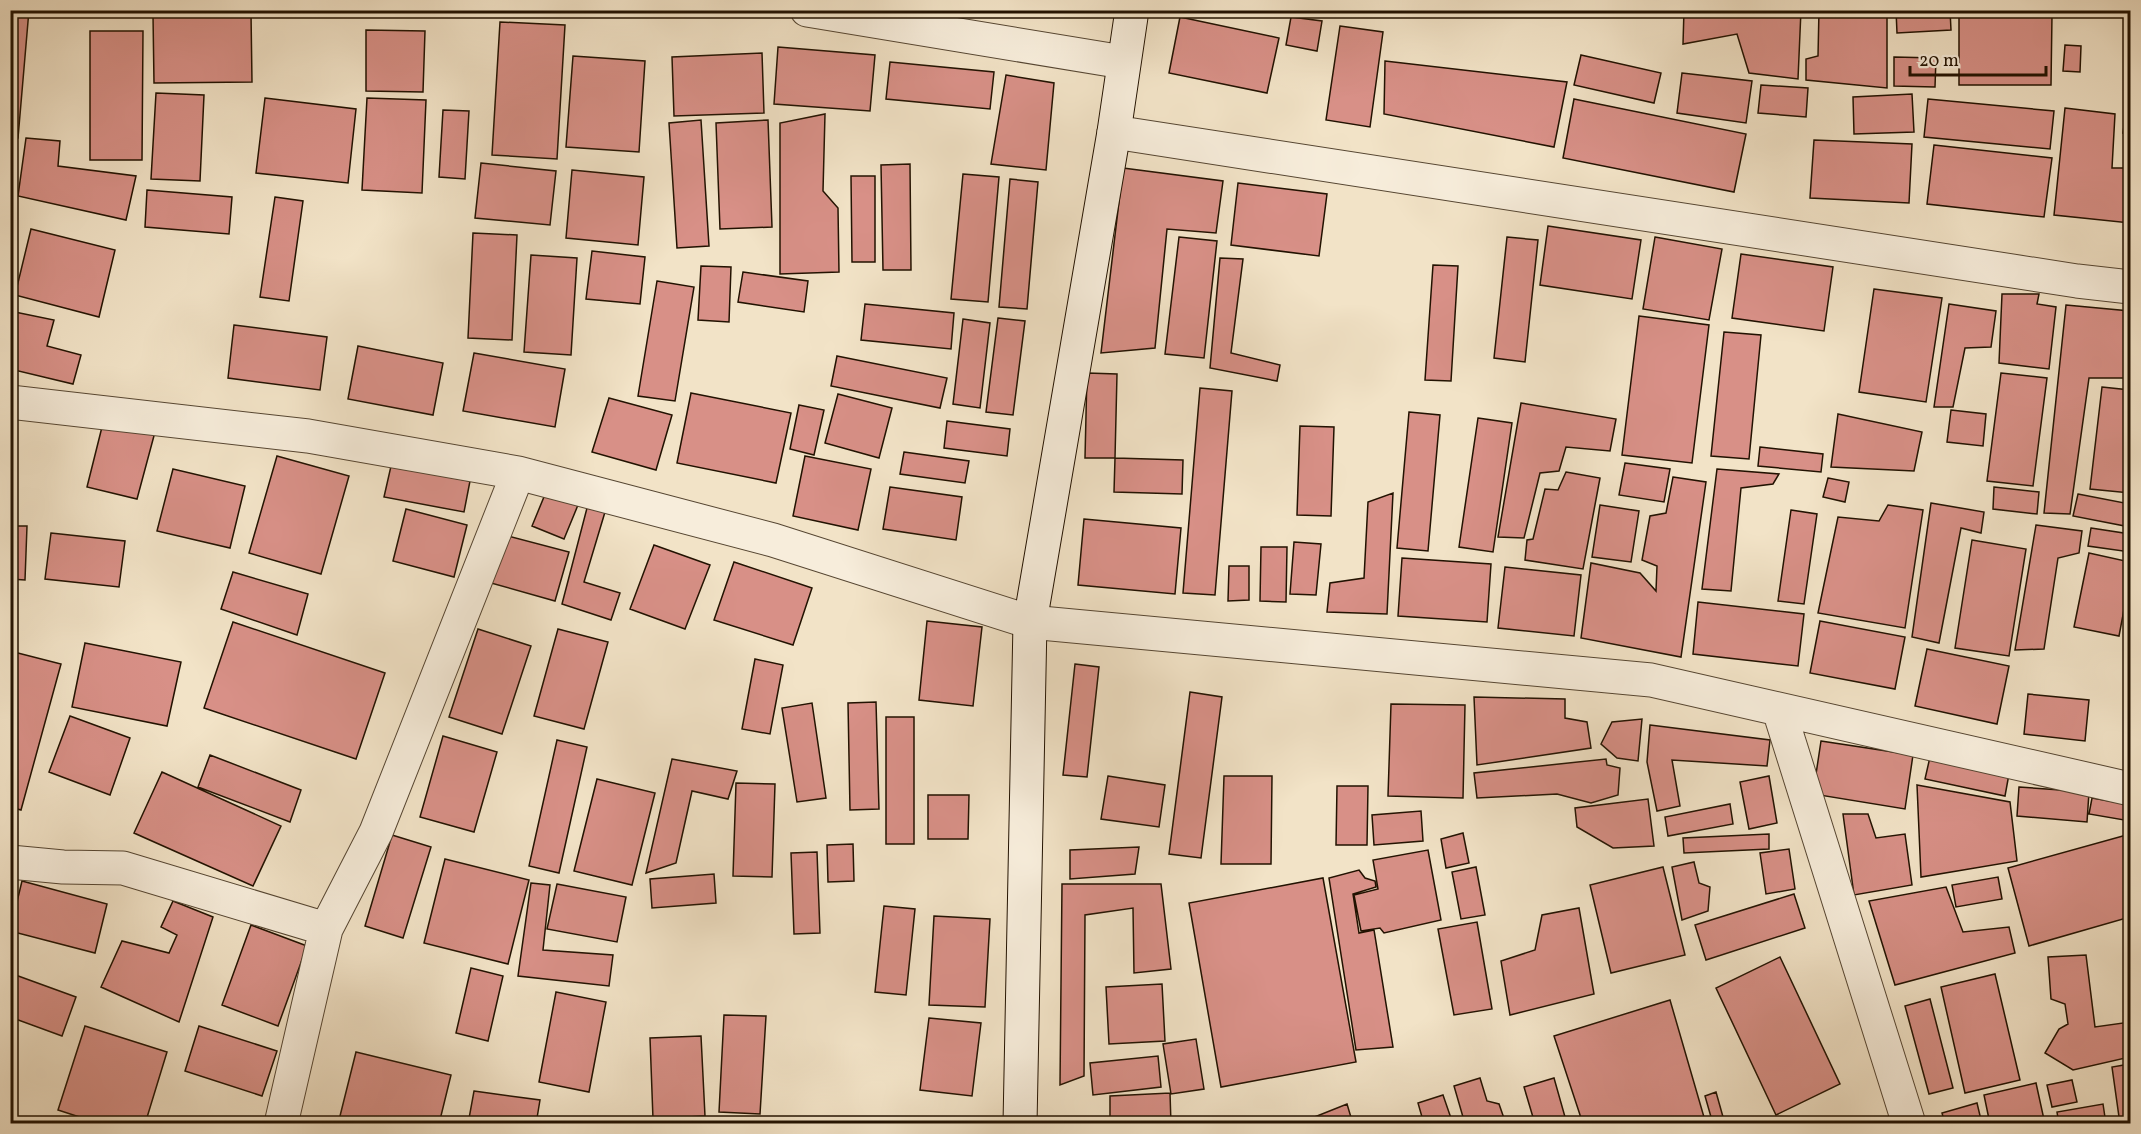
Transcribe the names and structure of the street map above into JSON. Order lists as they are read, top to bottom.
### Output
{
  "scale_bar": "20 m"
}
